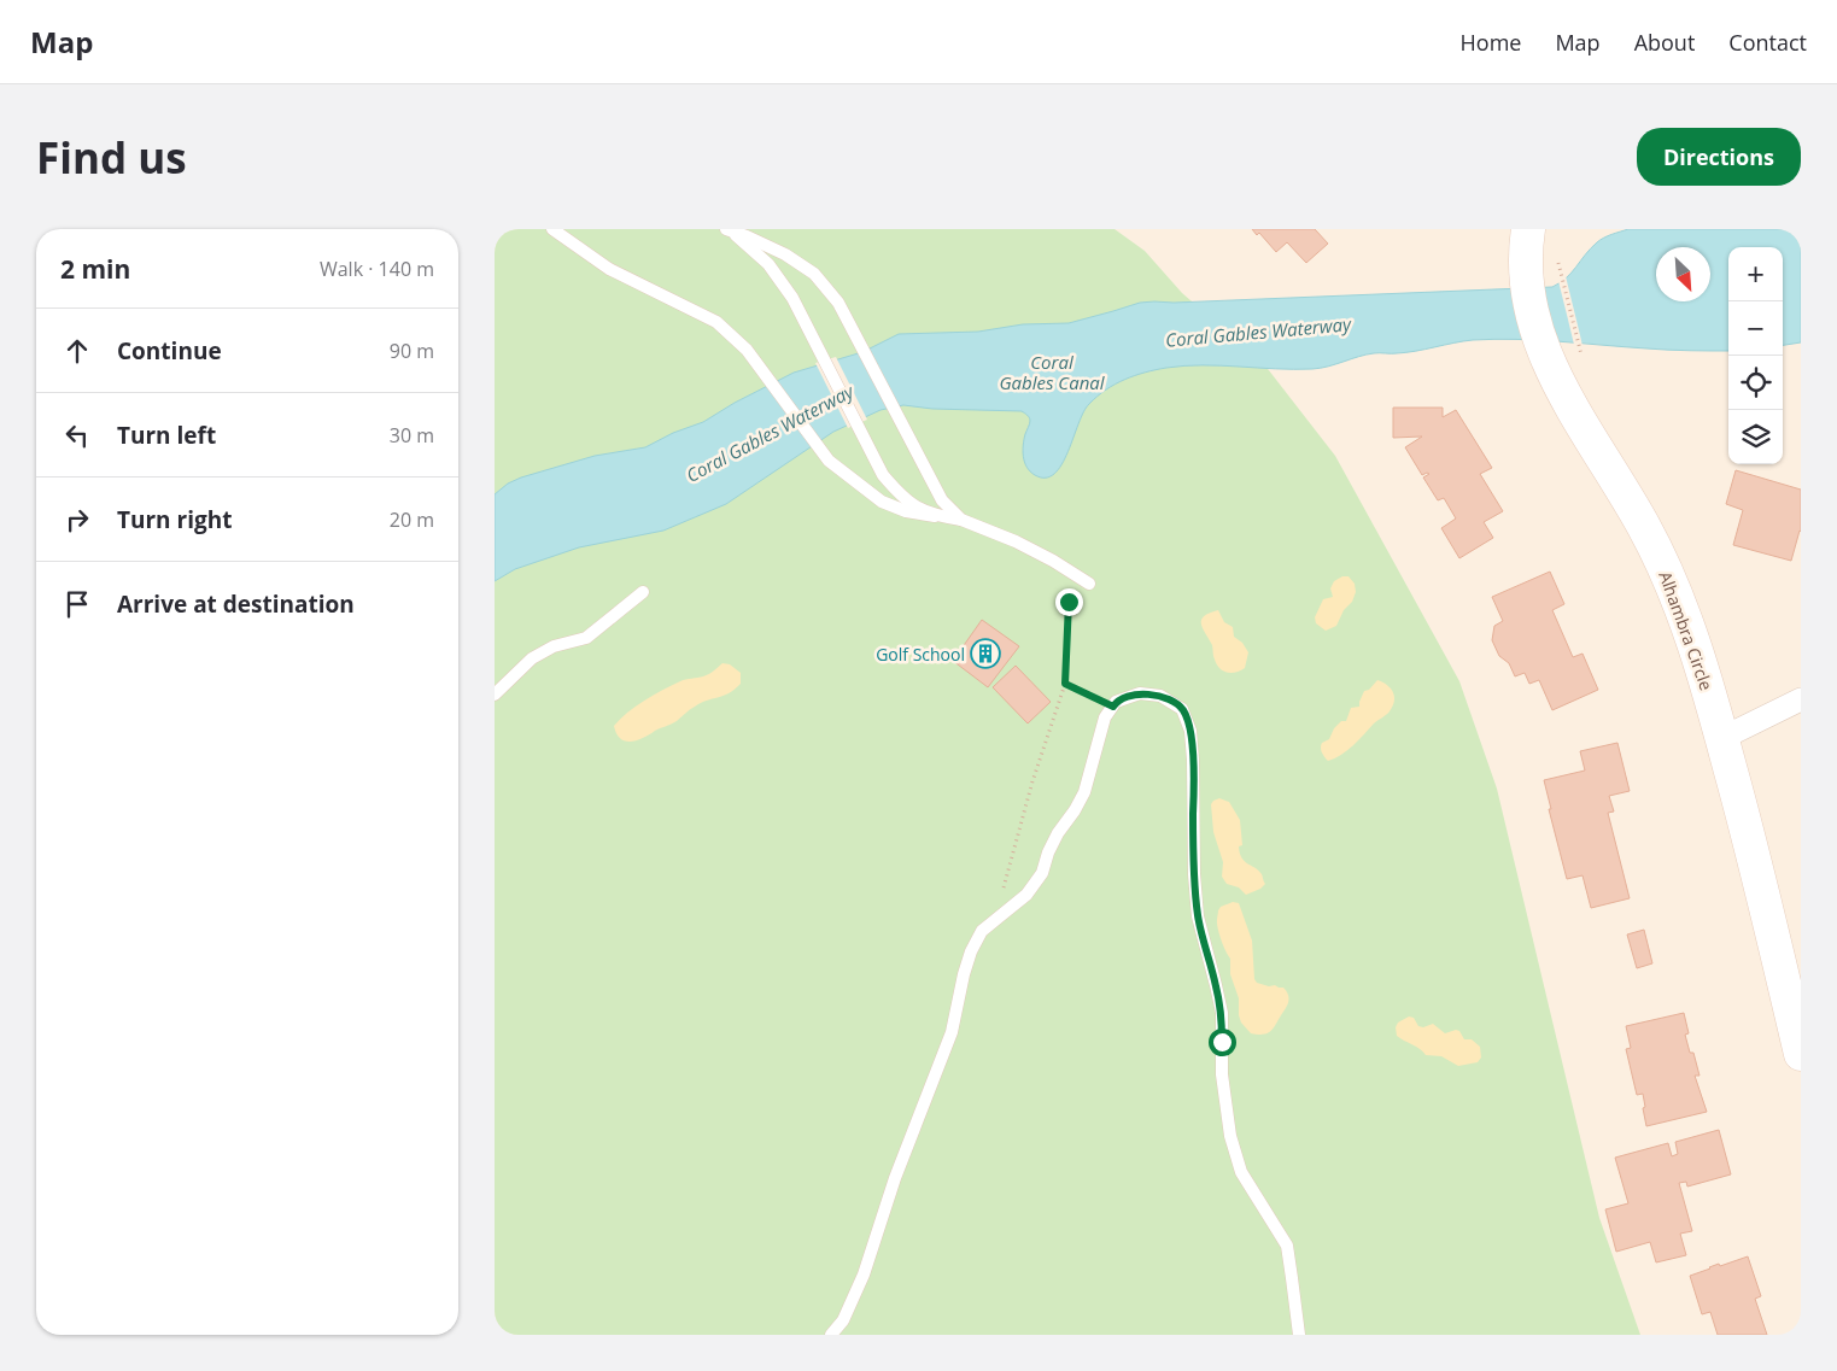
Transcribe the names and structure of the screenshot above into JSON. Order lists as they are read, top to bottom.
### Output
{
  "streets": {
    "street": ["Alhambra Circle"]
  },
  "water": ["Coral Gables Waterway", "Coral Gables Canal"],
  "places": {
    "building": ["Golf School"]
  },
  "north": "bottom right",
  "page": {
    "header": "Map",
    "nav": [
      "Home",
      "Map",
      "About",
      "Contact"
    ],
    "buttons": "Directions",
    "title": "Find us",
    "heading": ["2 min", "Walk · 140 m"],
    "map_buttons": ["+", "−"],
    "list": [
      ["Continue", "90 m"],
      ["Turn left", "30 m"],
      ["Turn right", "20 m"],
      "Arrive at destination"
    ]
  }
}
